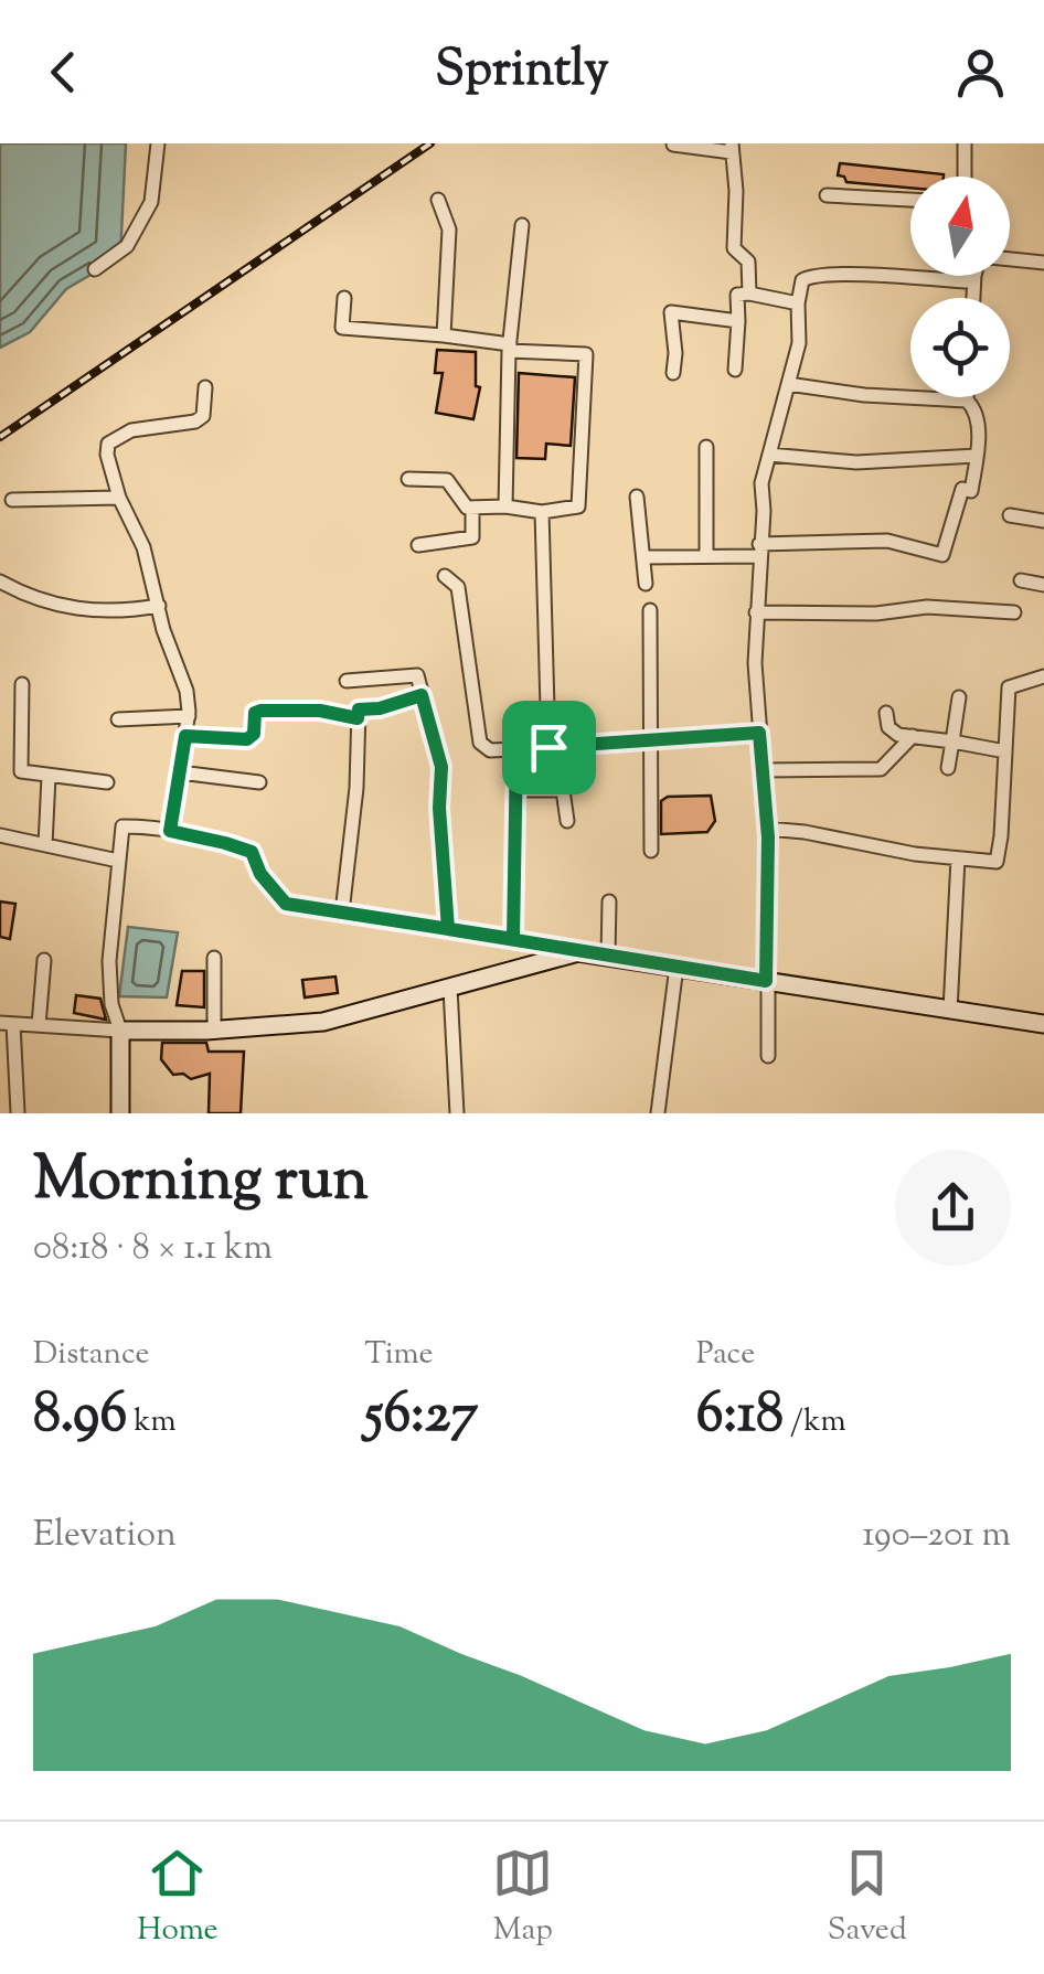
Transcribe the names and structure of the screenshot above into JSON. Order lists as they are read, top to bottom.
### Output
{
  "north": "top",
  "page": {
    "header": "Sprintly",
    "heading": ["Morning run", "08:18 · 8 × 1.1 km"],
    "stats": [
      ["Distance", "8.96 km"],
      ["Time", "56:27"],
      ["Pace", "6:18 /km"]
    ],
    "chart": ["Elevation", "190–201 m"],
    "tabs": ["Home", "Map", "Saved"]
  }
}
